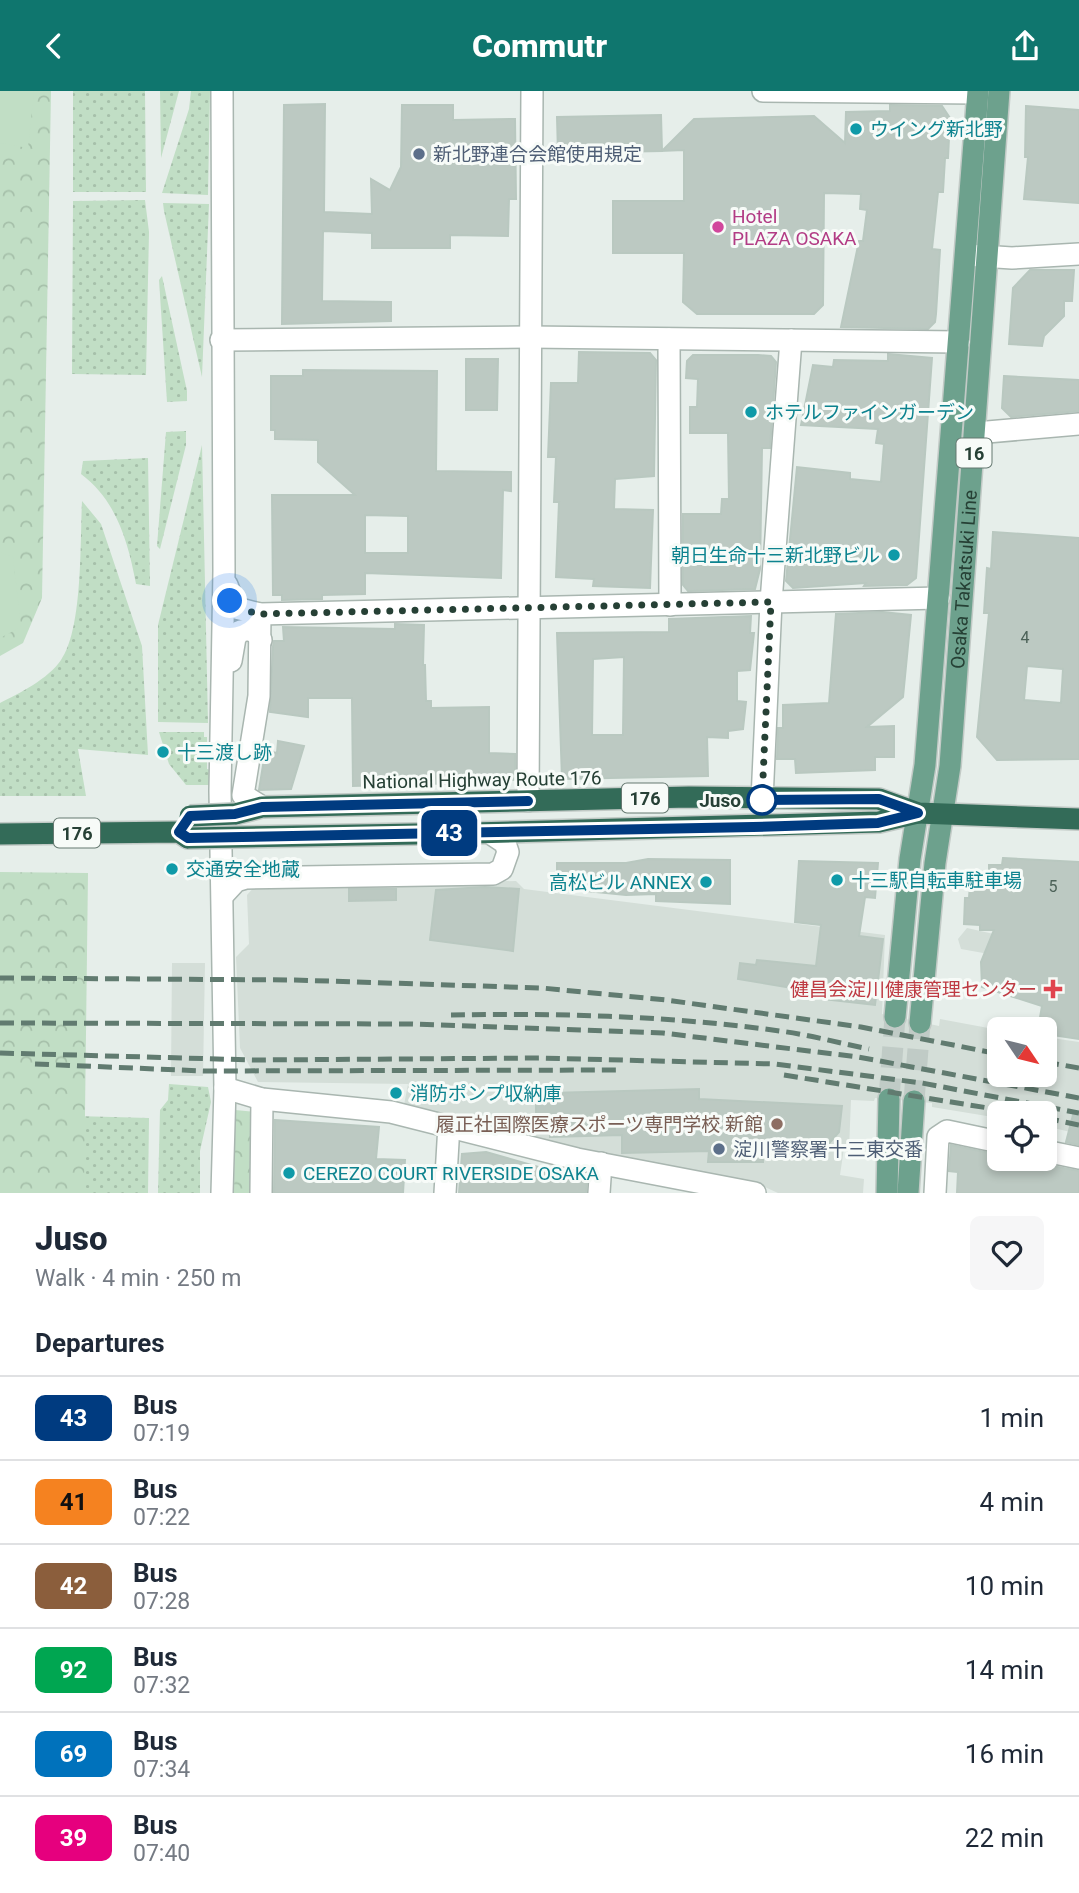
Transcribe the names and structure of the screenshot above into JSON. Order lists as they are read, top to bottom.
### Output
{
  "streets": {
    "highway": ["National Highway Route 176", "176"],
    "main road": ["16", "Osaka Takatsuki Line"]
  },
  "crossings": [
    ["Osaka Takatsuki Line", "National Highway Route 176"]
  ],
  "places": {
    "other": [
      "ウイング新北野",
      "新北野連合会館使用規定",
      "Hotel PLAZA OSAKA",
      "ホテルファインガーデン",
      "朝日生命十三新北野ビル",
      "十三渡し跡",
      "Juso",
      "交通安全地蔵",
      "十三駅自転車駐車場",
      "高松ビル ANNEX",
      "消防ポンプ収納庫",
      "履正社国際医療スポーツ専門学校 新館",
      "淀川警察署十三東交番",
      "CEREZO COURT RIVERSIDE OSAKA"
    ],
    "health": ["健昌会淀川健康管理センター"]
  },
  "lines": ["bus line 43"],
  "house_numbers": ["4", "5"],
  "north": "bottom right",
  "page": {
    "header": "Commutr",
    "on_map": "43",
    "heading": [
      ["Juso", "Walk · 4 min · 250 m"],
      "Departures"
    ],
    "list": [
      {
        "mark": "43",
        "name": "Bus",
        "note": "07:19",
        "value": "1 min"
      },
      {
        "mark": "41",
        "name": "Bus",
        "note": "07:22",
        "value": "4 min"
      },
      {
        "mark": "42",
        "name": "Bus",
        "note": "07:28",
        "value": "10 min"
      },
      {
        "mark": "92",
        "name": "Bus",
        "note": "07:32",
        "value": "14 min"
      },
      {
        "mark": "69",
        "name": "Bus",
        "note": "07:34",
        "value": "16 min"
      },
      {
        "mark": "39",
        "name": "Bus",
        "note": "07:40",
        "value": "22 min"
      }
    ]
  }
}
